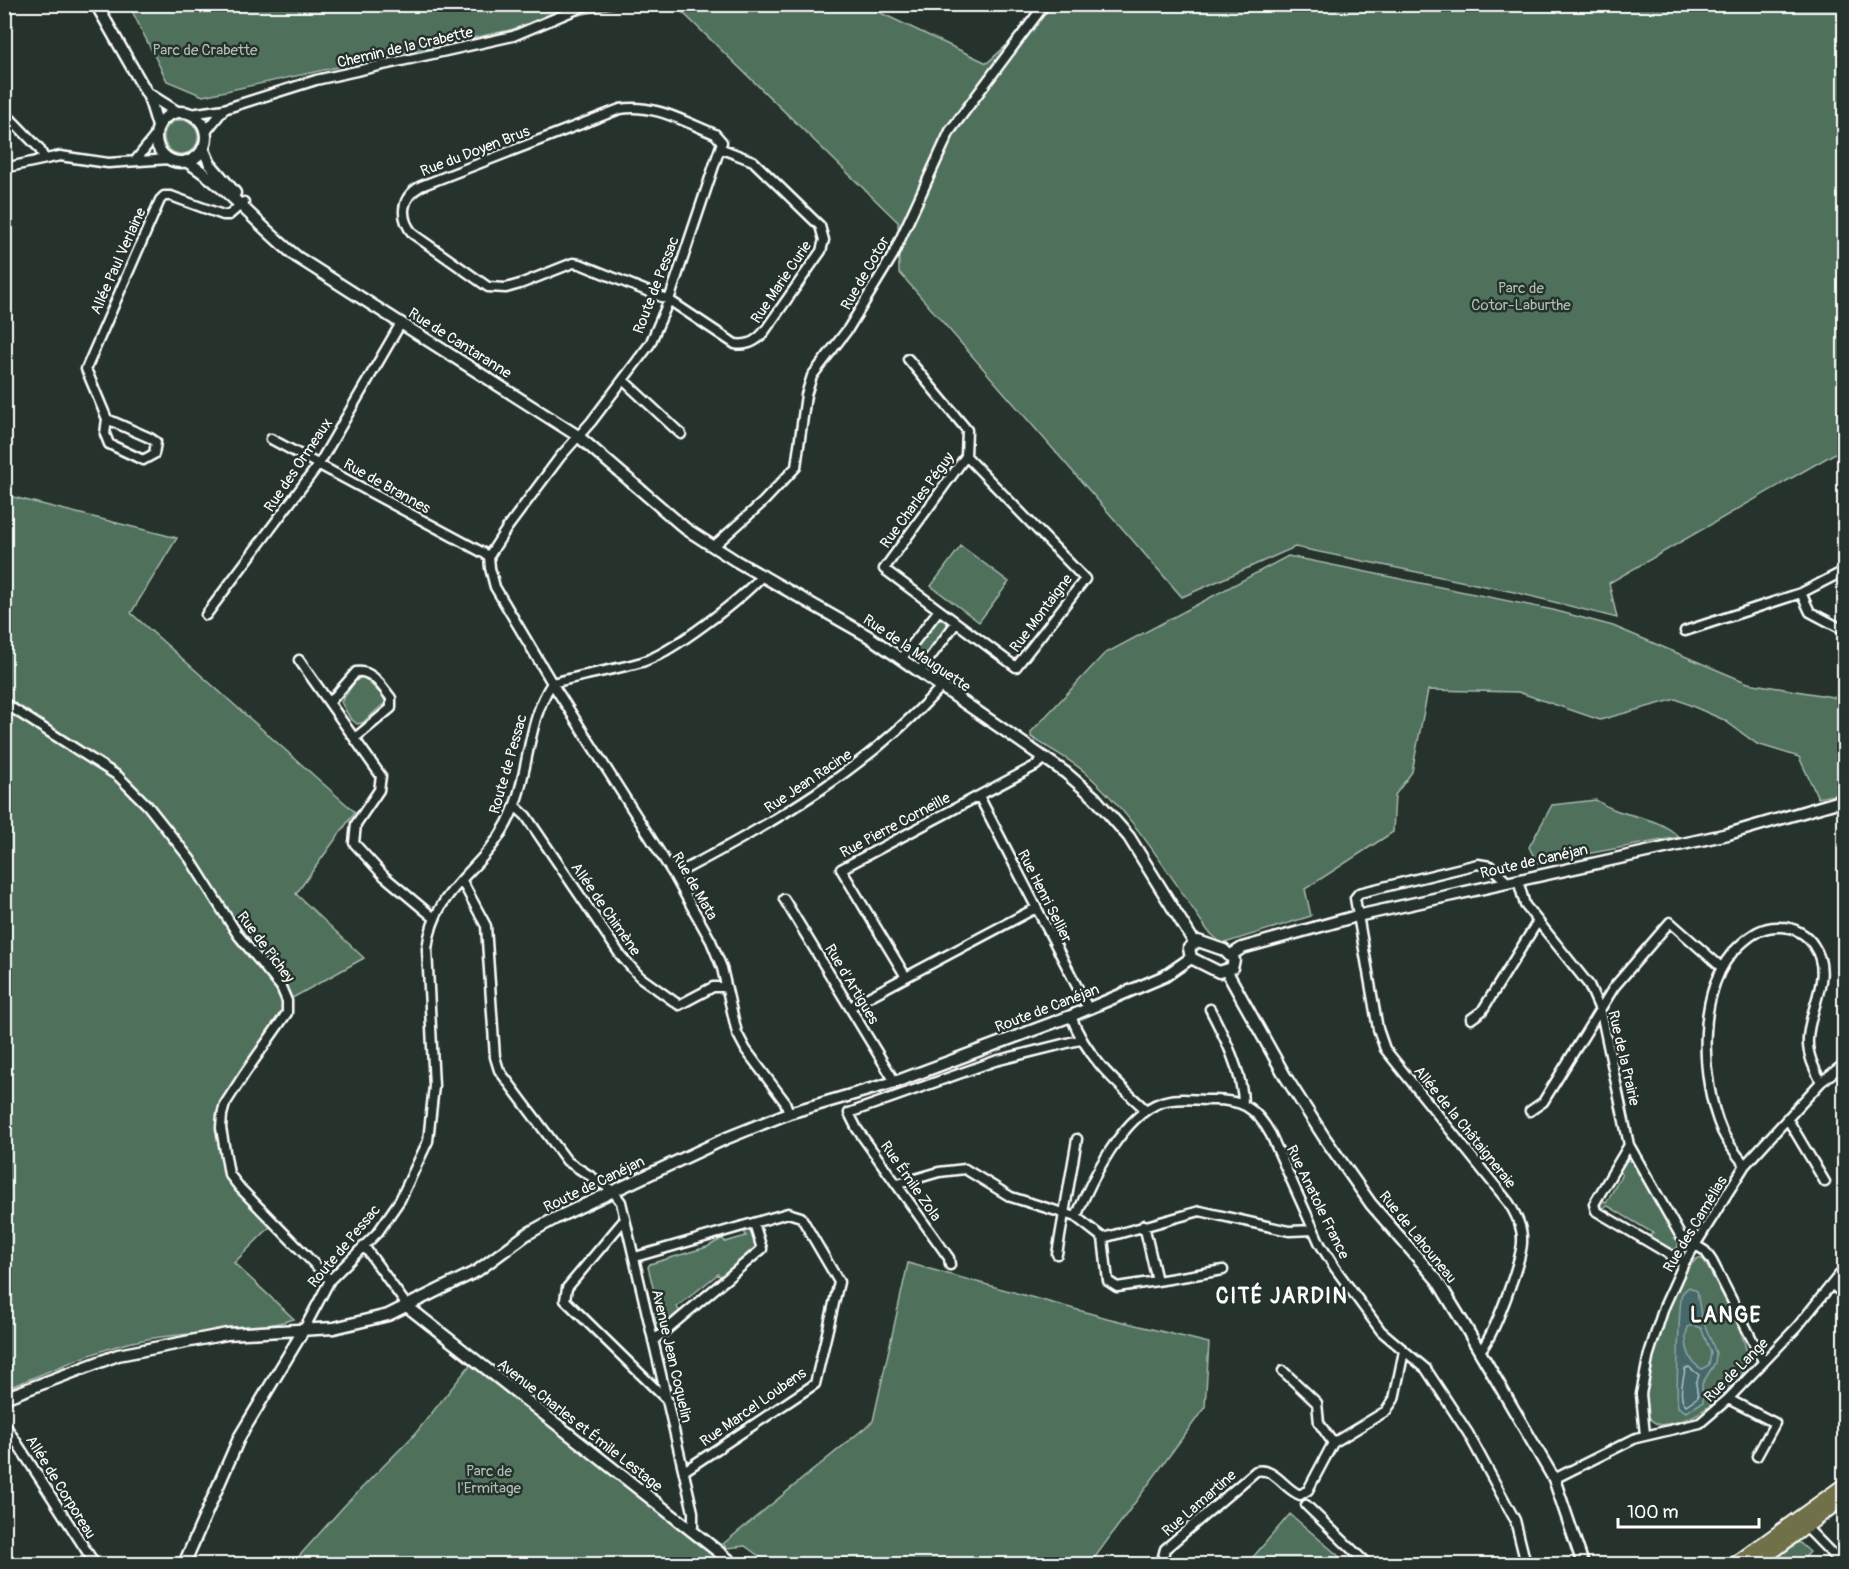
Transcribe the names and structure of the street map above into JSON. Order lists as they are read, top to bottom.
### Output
{
  "streets": {
    "street": [
      "Chemin de la Crabette",
      "Rue du Doyen Brus",
      "Allée Paul Verlaine",
      "Rue de Cotor",
      "Rue Marie Curie",
      "Route de Pessac",
      "Rue de Cantaranne",
      "Rue des Ormeaux",
      "Rue de Brannes",
      "Rue Charles Péguy",
      "Rue Montaigne",
      "Rue de la Mauguette",
      "Rue Jean Racine",
      "Rue Pierre Corneille",
      "Route de Canéjan",
      "Rue de Mata",
      "Rue Henri Sellier",
      "Allée de Chimène",
      "Rue de Pichey",
      "Rue d'Artigues",
      "Rue de la Prairie",
      "Allée de la Châtaigneraie",
      "Rue Émile Zola",
      "Rue Anatole France",
      "Rue des Camélias",
      "Rue de Lahouneau",
      "Avenue Jean Coquelin",
      "Rue de Lange",
      "Rue Marcel Loubens",
      "Avenue Charles et Émile Lestage",
      "Allée de Corporeau",
      "Rue Lamartine"
    ]
  },
  "crossings": [
    ["Chemin de la Crabette", "Rue de Cantaranne"],
    ["Rue du Doyen Brus", "Rue Marie Curie"],
    ["Rue du Doyen Brus", "Route de Pessac"],
    ["Allée Paul Verlaine", "Rue de Cantaranne"],
    ["Rue de Cotor", "Rue de la Mauguette"],
    ["Rue Marie Curie", "Route de Pessac"],
    ["Route de Pessac", "Rue de Cantaranne"],
    ["Route de Pessac", "Rue de Brannes"],
    ["Route de Pessac", "Rue de la Mauguette"],
    ["Route de Pessac", "Route de Canéjan"],
    ["Route de Pessac", "Rue de Mata"],
    ["Route de Pessac", "Allée de Chimène"],
    ["Route de Pessac", "Rue de Pichey"],
    ["Rue de Cantaranne", "Rue des Ormeaux"],
    ["Rue de Cantaranne", "Rue de la Mauguette"],
    ["Rue des Ormeaux", "Rue de Brannes"],
    ["Rue Charles Péguy", "Rue Montaigne"],
    ["Rue de la Mauguette", "Rue Jean Racine"],
    ["Rue de la Mauguette", "Rue Pierre Corneille"],
    ["Rue Jean Racine", "Rue de Mata"],
    ["Rue Pierre Corneille", "Rue Henri Sellier"],
    ["Route de Canéjan", "Rue de Mata"],
    ["Route de Canéjan", "Rue Henri Sellier"],
    ["Route de Canéjan", "Rue d'Artigues"],
    ["Route de Canéjan", "Rue de la Prairie"],
    ["Route de Canéjan", "Allée de la Châtaigneraie"],
    ["Route de Canéjan", "Avenue Jean Coquelin"],
    ["Route de Canéjan", "Avenue Charles et Émile Lestage"],
    ["Rue de Mata", "Allée de Chimène"],
    ["Rue de la Prairie", "Rue des Camélias"],
    ["Rue de la Prairie", "Rue de Lange"],
    ["Allée de la Châtaigneraie", "Rue de Lahouneau"],
    ["Rue des Camélias", "Rue de Lange"],
    ["Rue de Lahouneau", "Rue de Lange"],
    ["Avenue Jean Coquelin", "Rue Marcel Loubens"],
    ["Avenue Jean Coquelin", "Avenue Charles et Émile Lestage"]
  ],
  "districts": ["CITÉ JARDIN", "LANGE"],
  "parks": ["Parc de Crabette", "Parc de Cotor-Laburthe", "Parc de l'Ermitage"],
  "scale_bar": "100 m"
}
